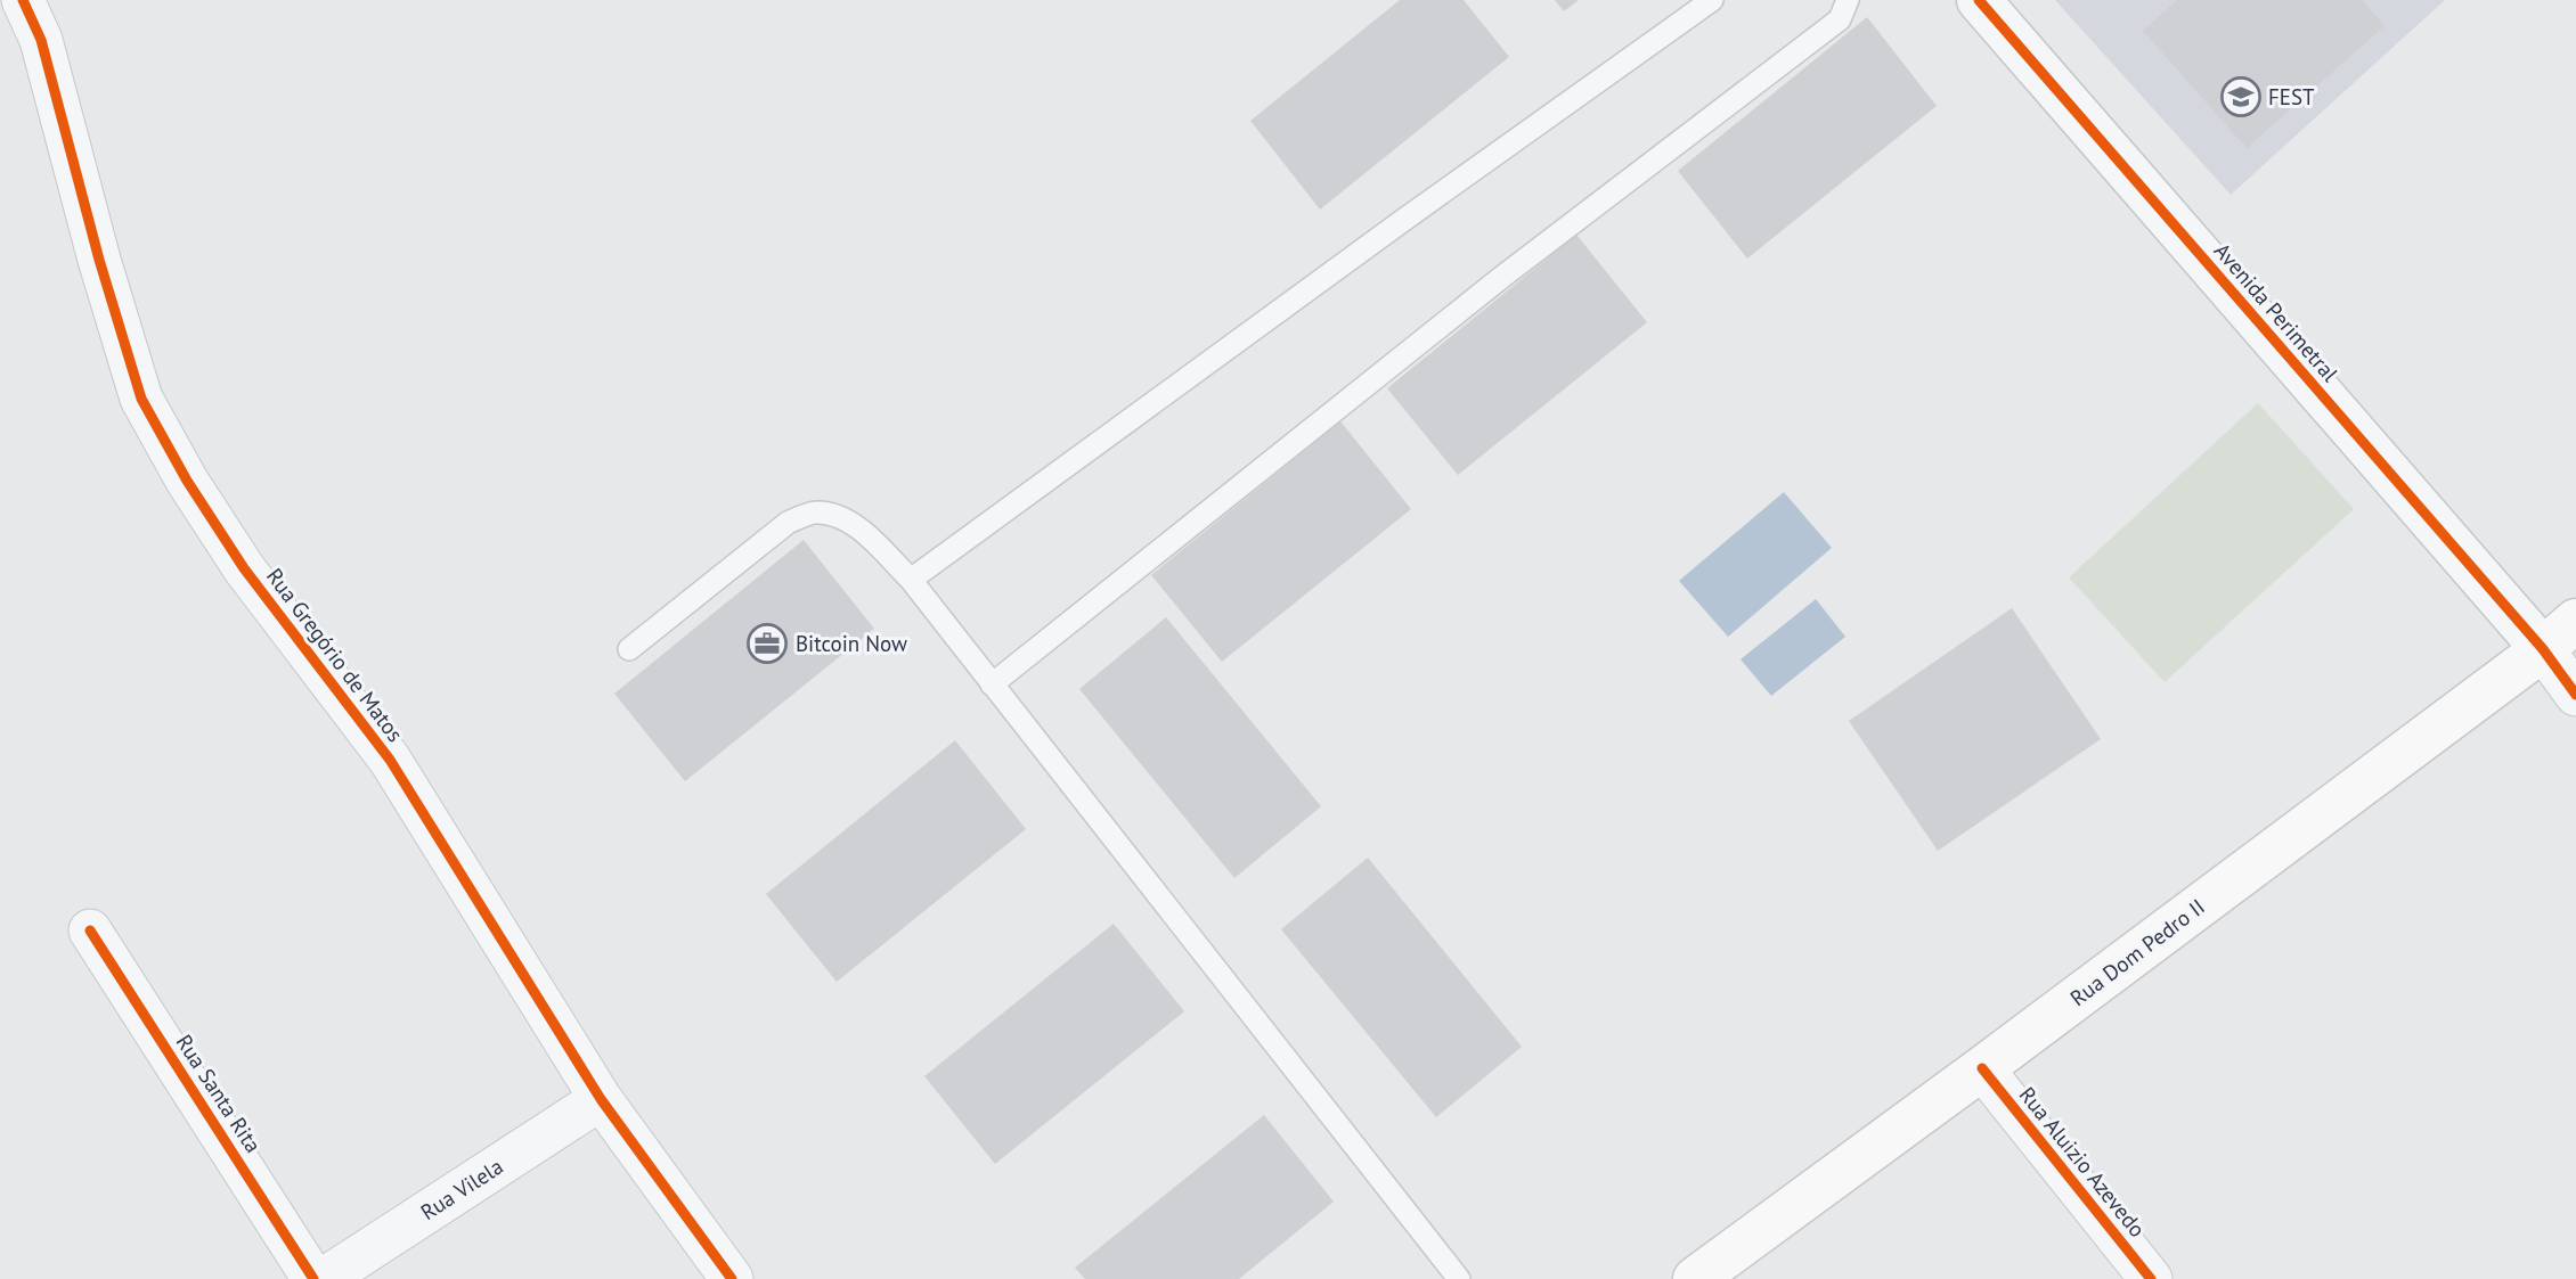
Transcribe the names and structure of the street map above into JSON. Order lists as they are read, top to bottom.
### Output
{
  "streets": {
    "main road": ["Rua Dom Pedro II"],
    "street": [
      "Avenida Perimetral",
      "Rua Gregório de Matos",
      "Rua Santa Rita",
      "Rua Aluizio Azevedo",
      "Rua Vilela"
    ]
  },
  "crossings": [
    ["Avenida Perimetral", "Rua Dom Pedro II"],
    ["Rua Gregório de Matos", "Rua Vilela"],
    ["Rua Dom Pedro II", "Rua Aluizio Azevedo"]
  ],
  "places": {
    "school or university": ["FEST"],
    "office": ["Bitcoin Now"]
  }
}
